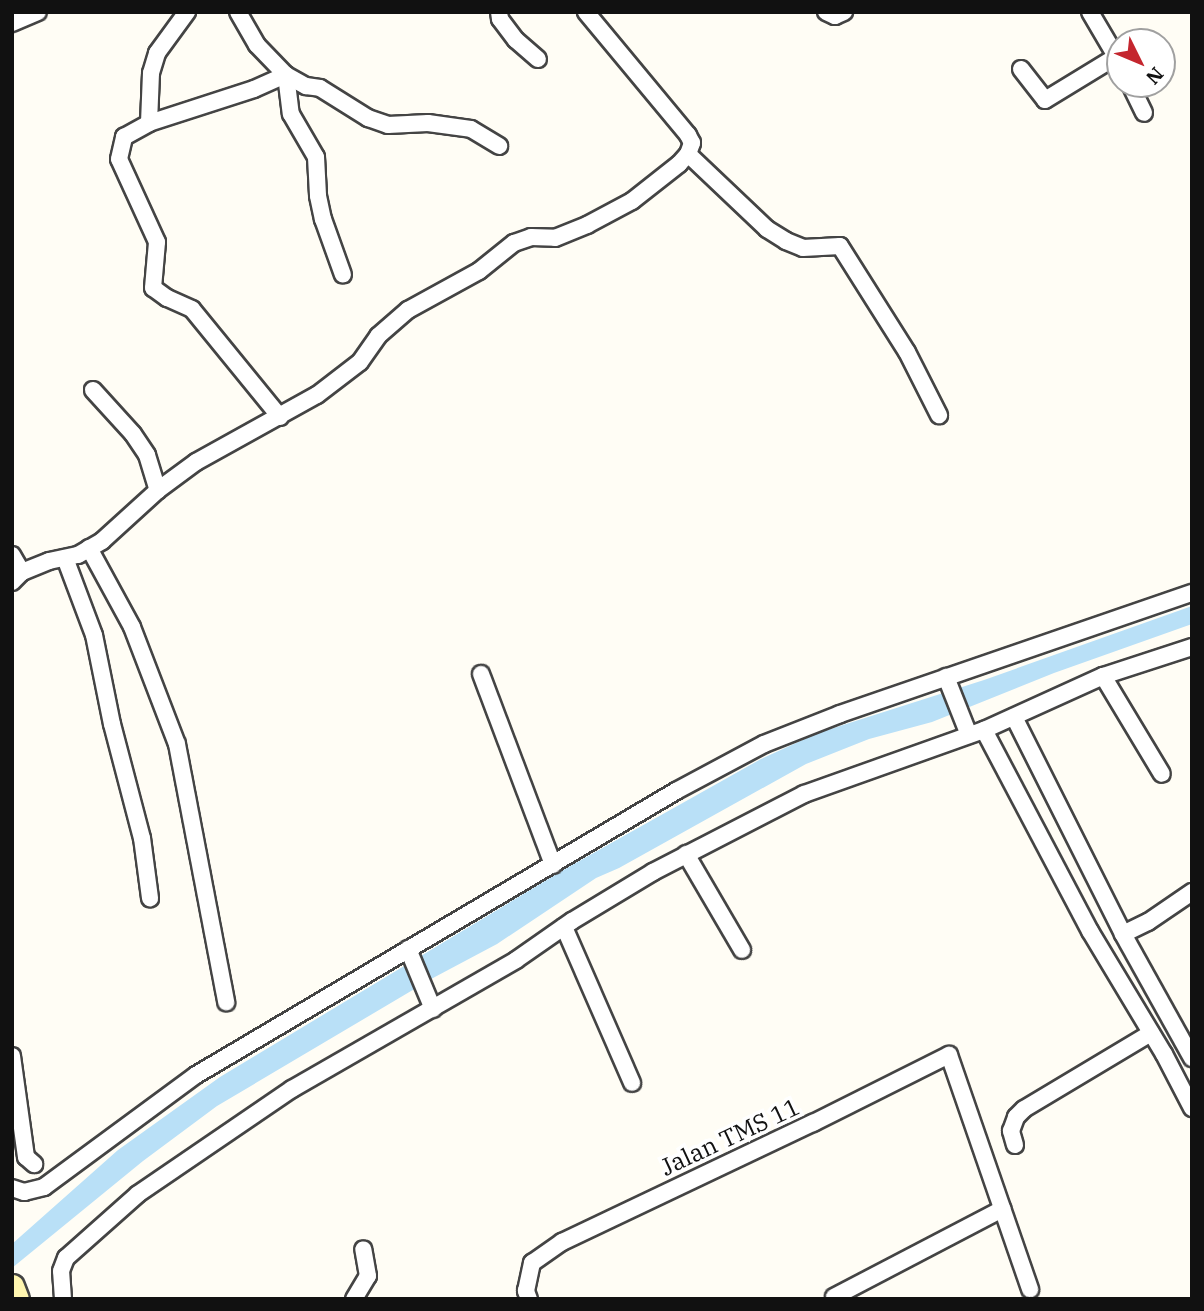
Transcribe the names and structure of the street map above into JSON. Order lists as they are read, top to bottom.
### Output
{
  "streets": {
    "street": ["Jalan TMS 11"]
  },
  "north": "bottom right"
}
